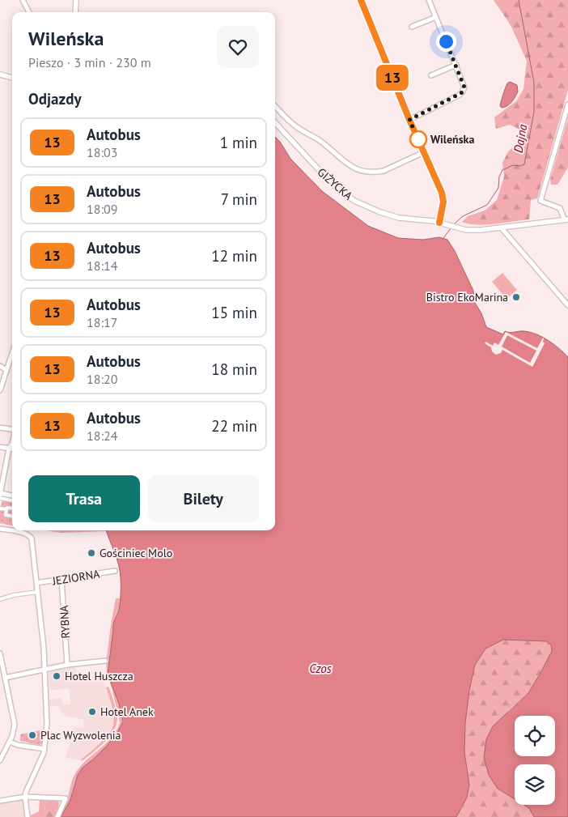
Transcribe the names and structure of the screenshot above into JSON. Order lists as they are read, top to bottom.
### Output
{
  "streets": {
    "street": ["GIŻYCKA", "JEZIORNA", "RYBNA"]
  },
  "crossings": [
    ["JEZIORNA", "RYBNA"]
  ],
  "water": ["Dajna", "Czos"],
  "places": [
    "Wileńska",
    "Bistro EkoMarina",
    "Gościniec Molo",
    "Hotel Huszcza",
    "Hotel Anek",
    "Plac Wyzwolenia"
  ],
  "lines": ["bus line 13"],
  "page": {
    "on_map": "13",
    "heading": [
      ["Wileńska", "Pieszo · 3 min · 230 m"],
      "Odjazdy"
    ],
    "list": [
      {
        "mark": "13",
        "name": "Autobus",
        "note": "18:03",
        "value": "1 min"
      },
      {
        "mark": "13",
        "name": "Autobus",
        "note": "18:09",
        "value": "7 min"
      },
      {
        "mark": "13",
        "name": "Autobus",
        "note": "18:14",
        "value": "12 min"
      },
      {
        "mark": "13",
        "name": "Autobus",
        "note": "18:17",
        "value": "15 min"
      },
      {
        "mark": "13",
        "name": "Autobus",
        "note": "18:20",
        "value": "18 min"
      },
      {
        "mark": "13",
        "name": "Autobus",
        "note": "18:24",
        "value": "22 min"
      }
    ],
    "buttons": ["Trasa", "Bilety"]
  }
}
